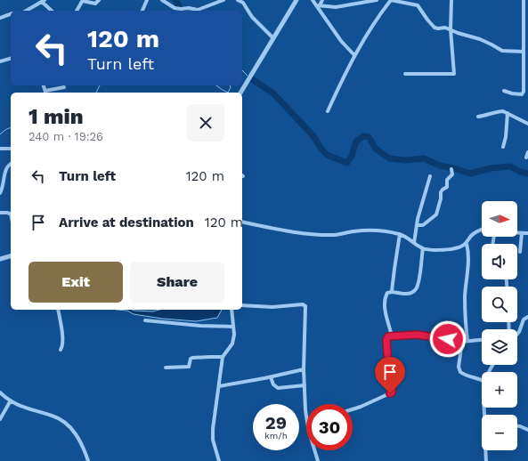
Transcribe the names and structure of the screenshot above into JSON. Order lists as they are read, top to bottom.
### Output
{
  "north": "right",
  "page": {
    "turn": ["120 m", "Turn left"],
    "heading": ["1 min", "240 m · 19:26"],
    "list": [
      {
        "name": "Turn left",
        "value": "120 m"
      },
      {
        "name": "Arrive at destination",
        "value": "120 m"
      }
    ],
    "map_buttons": ["+", "−"],
    "buttons": ["Exit", "Share"],
    "speed": "29 km/h",
    "limit": "30"
  }
}
